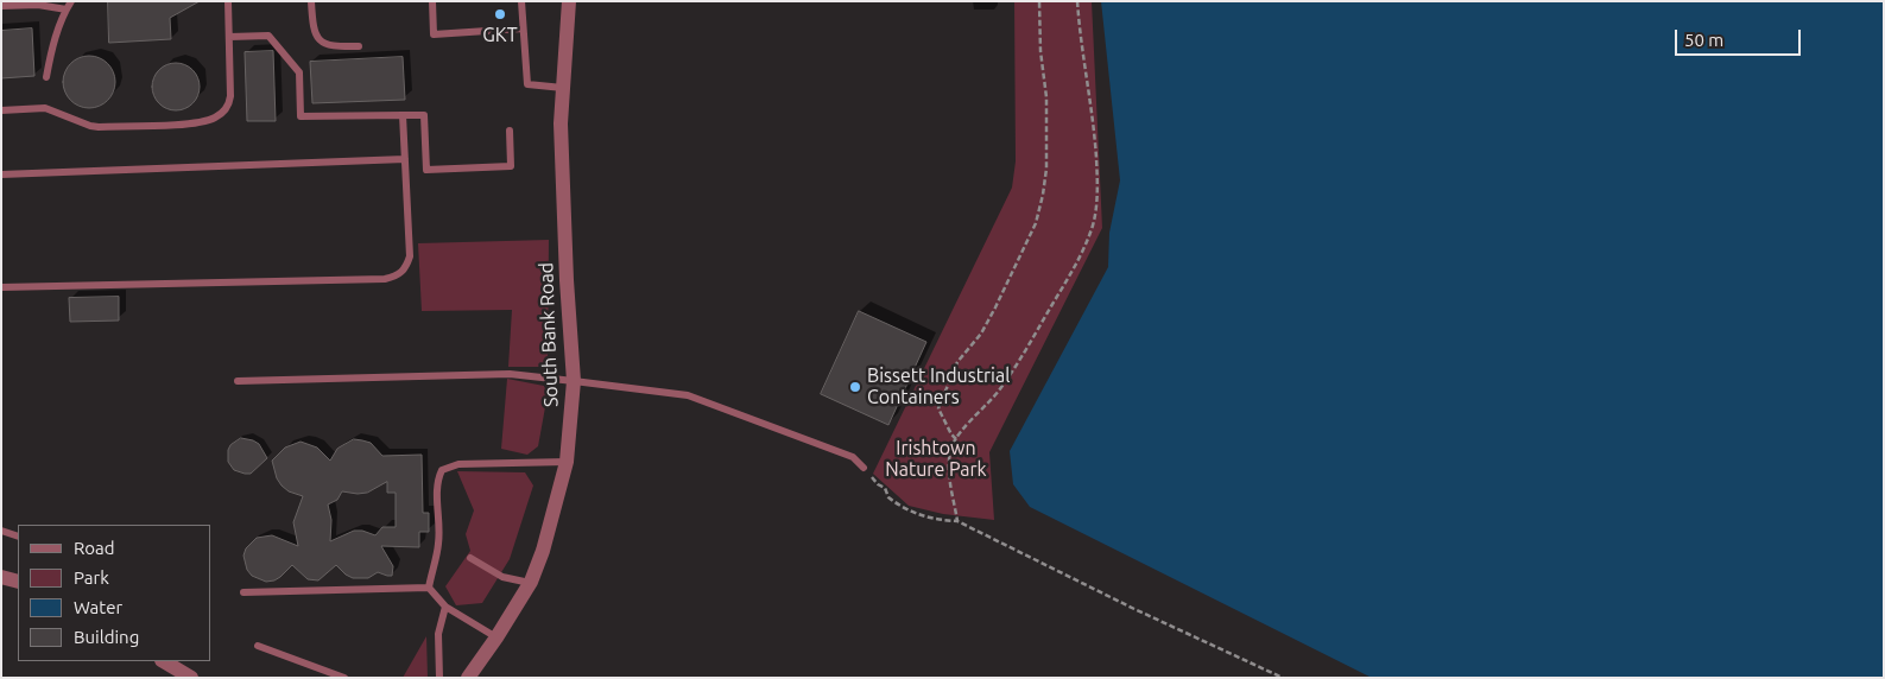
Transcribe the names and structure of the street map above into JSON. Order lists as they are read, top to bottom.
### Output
{
  "streets": {
    "street": ["South Bank Road"]
  },
  "parks": ["Irishtown Nature Park"],
  "places": ["GKT", "Bissett Industrial Containers"],
  "legend": [
    "Road",
    "Park",
    "Water",
    "Building"
  ],
  "scale_bar": "50 m"
}
